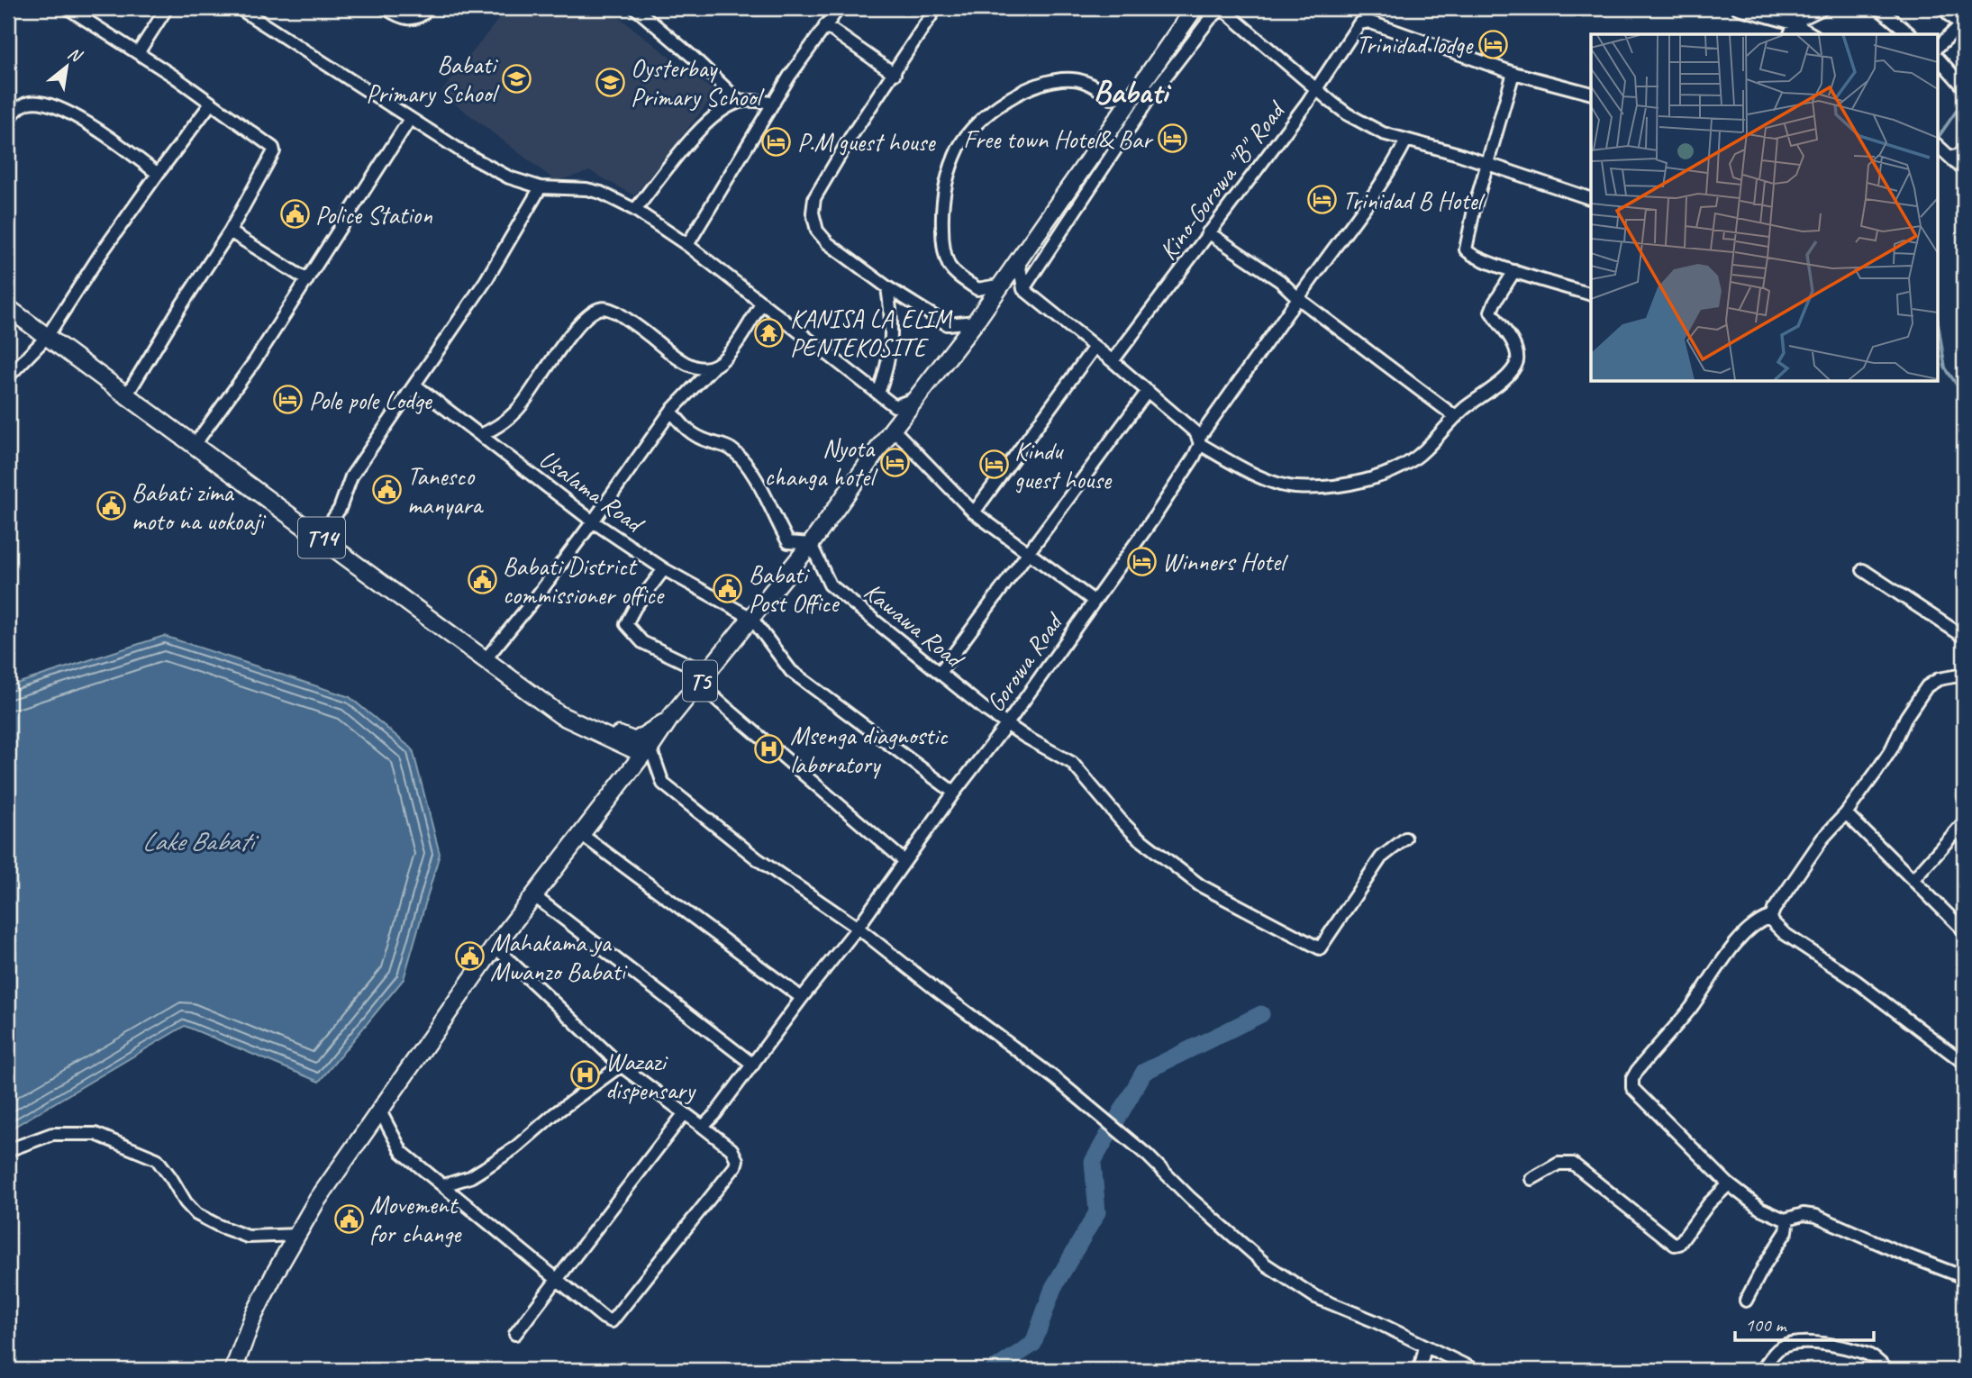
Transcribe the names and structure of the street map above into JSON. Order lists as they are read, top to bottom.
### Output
{
  "streets": {
    "highway": ["T14", "T5"],
    "street": [
      "Kino-Gorowa \"B\" Road",
      "Usalama Road",
      "Kawawa Road",
      "Gorowa Road"
    ]
  },
  "crossings": [
    ["Usalama Road", "T5"],
    ["T14", "T5"],
    ["Kawawa Road", "Gorowa Road"],
    ["Kawawa Road", "T5"]
  ],
  "districts": ["Babati"],
  "water": ["Lake Babati"],
  "places": {
    "hotel": [
      "Trinidad lodge",
      "Free town Hotel& Bar",
      "P.M guest house",
      "Trinidad B Hotel",
      "Pole pole Lodge",
      "Nyota changa hotel",
      "Kindu guest house",
      "Winners Hotel"
    ],
    "school or university": ["Babati Primary School", "Oysterbay Primary School"],
    "public building": [
      "Police Station",
      "Tanesco manyara",
      "Babati zima moto na uokoaji",
      "Babati District commissioner office",
      "Babati Post Office",
      "Mahakama ya Mwanzo Babati",
      "Movement for change"
    ],
    "temple": ["KANISA LA ELIM PENTEKOSITE"],
    "hospital": ["Msenga diagnostic laboratory", "Wazazi dispensary"]
  },
  "scale_bar": "100 m",
  "north": "top right"
}
